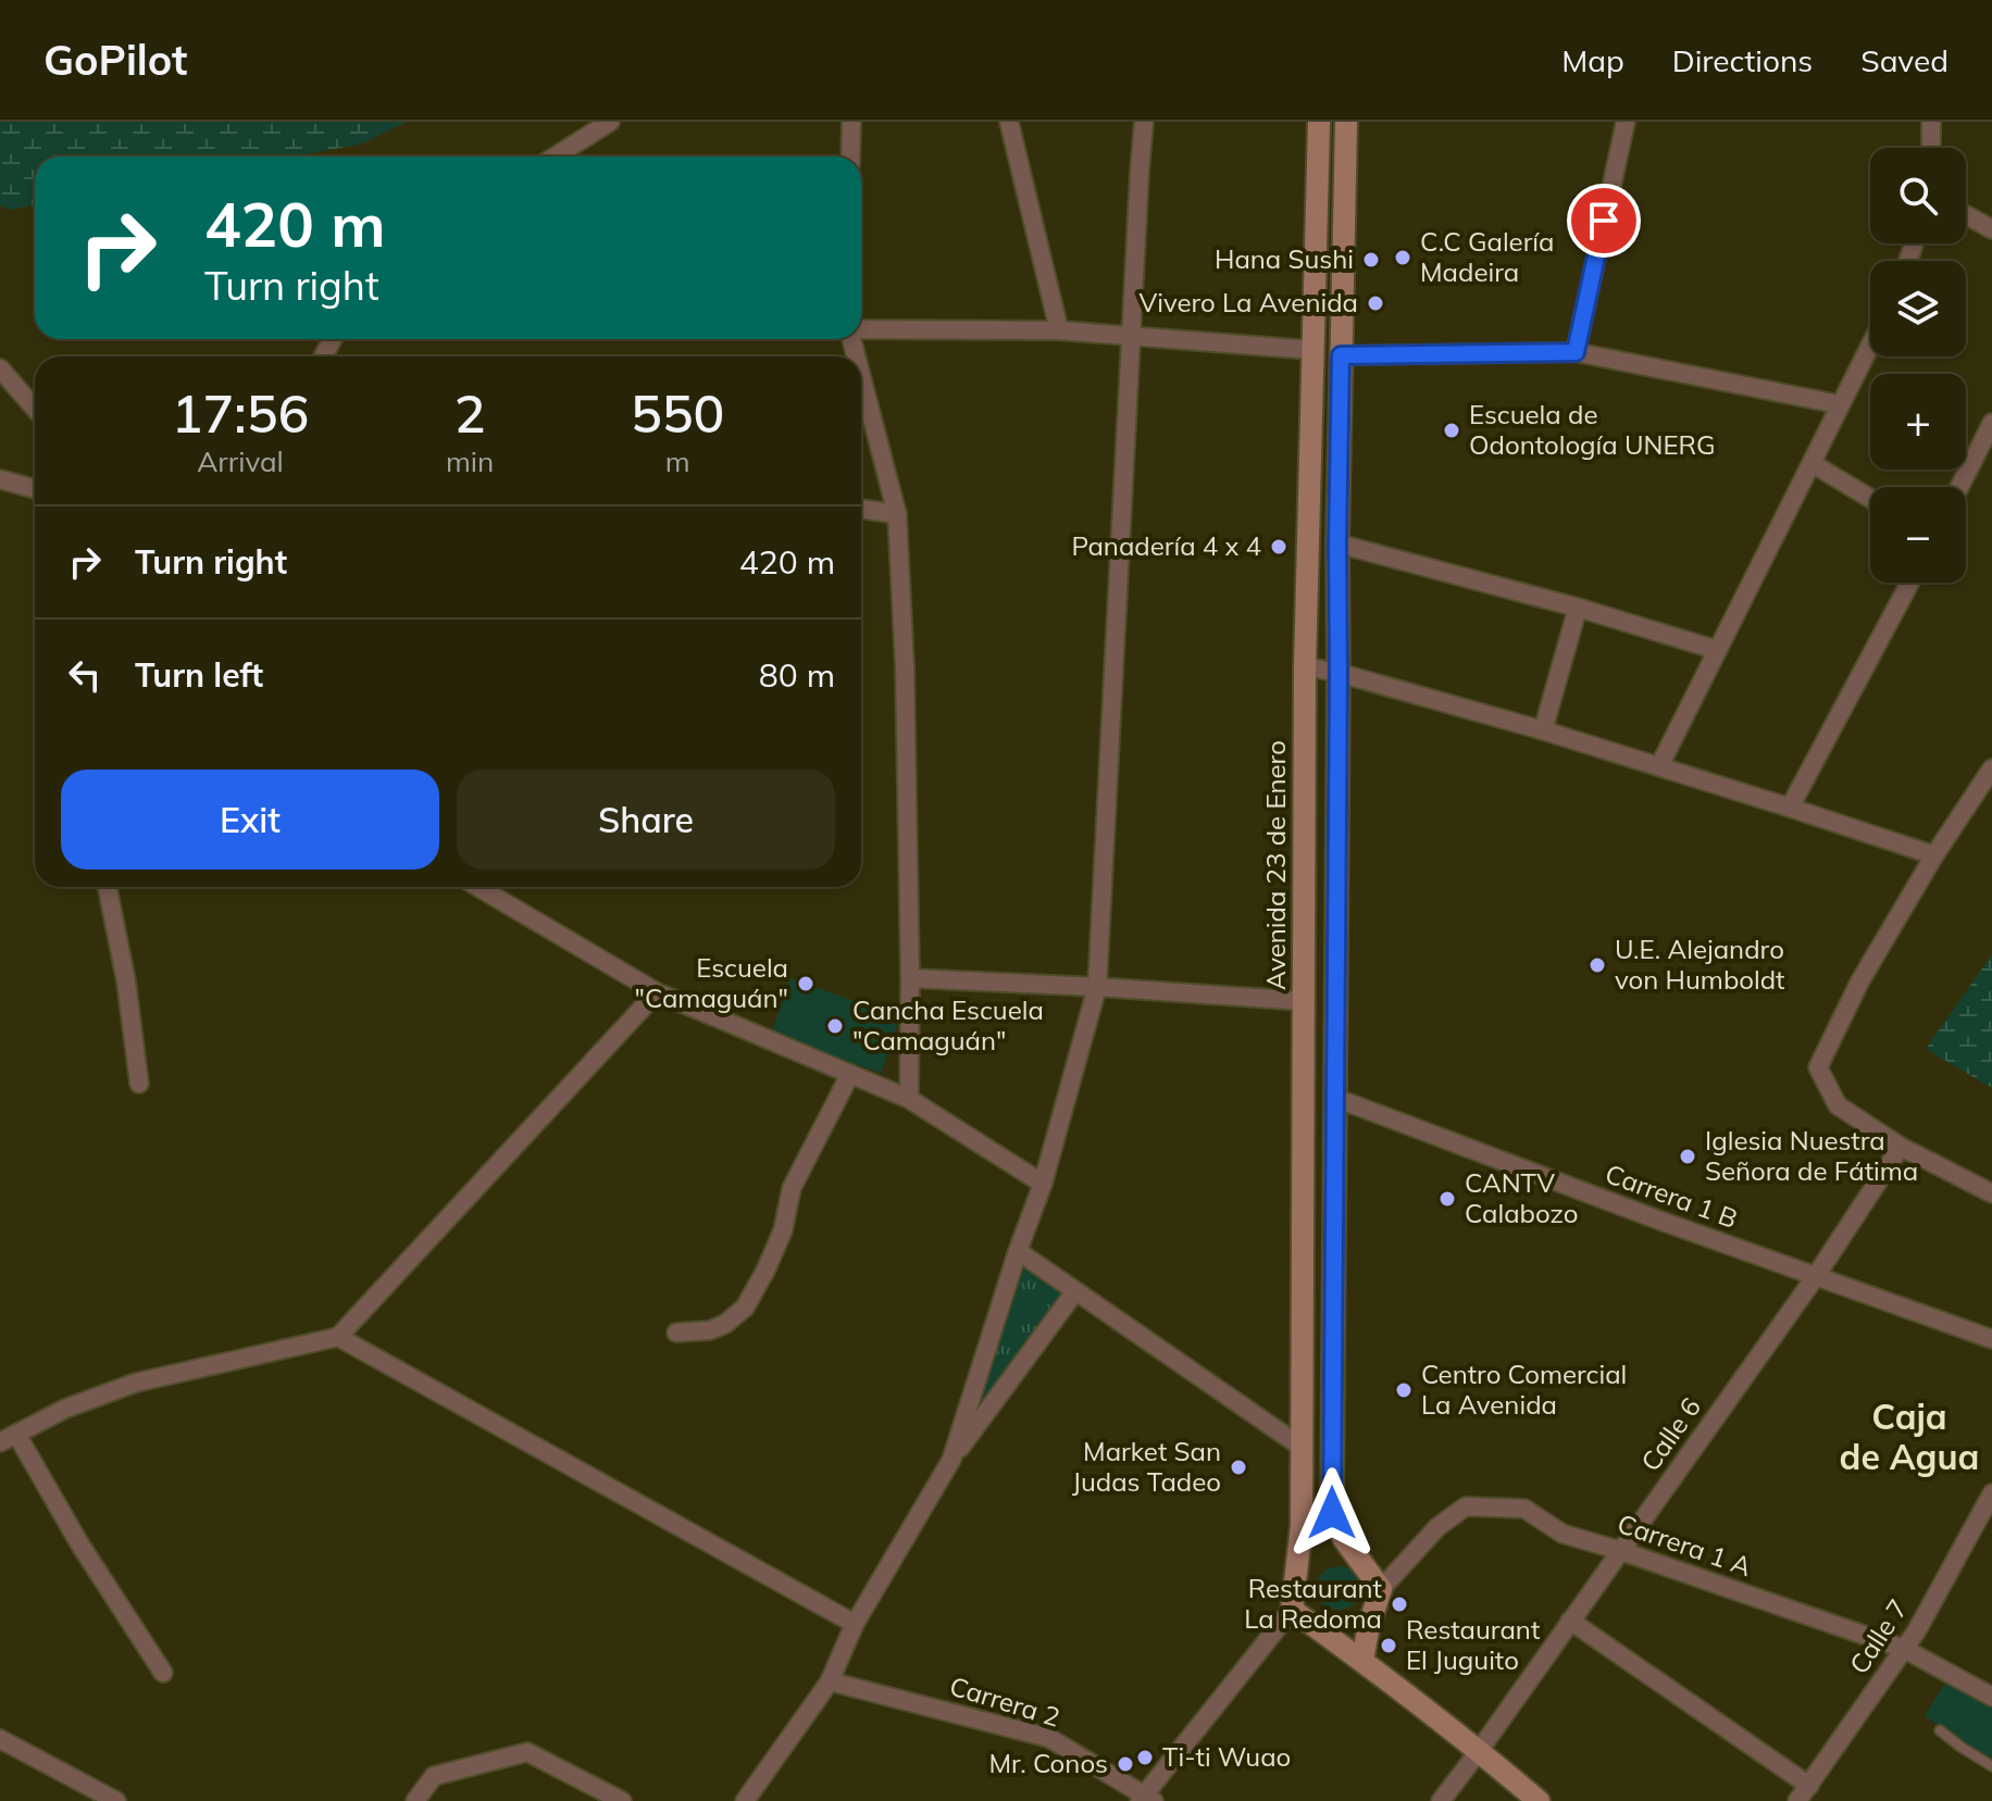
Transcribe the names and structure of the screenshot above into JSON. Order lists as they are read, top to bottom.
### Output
{
  "streets": {
    "main road": ["Avenida 23 de Enero"],
    "street": [
      "Carrera 1 B",
      "Calle 6",
      "Carrera 1 A",
      "Calle 7",
      "Carrera 2"
    ]
  },
  "crossings": [
    ["Carrera 1 B", "Calle 6"],
    ["Calle 6", "Carrera 1 A"],
    ["Carrera 1 A", "Calle 7"]
  ],
  "districts": ["Caja de Agua"],
  "places": [
    "C.C Galería Madeira",
    "Hana Sushi",
    "Vivero La Avenida",
    "Escuela de Odontología UNERG",
    "Panadería 4 x 4",
    "U.E. Alejandro von Humboldt",
    "Escuela \"Camaguán\"",
    "Cancha Escuela \"Camaguán\"",
    "Iglesia Nuestra Señora de Fátima",
    "CANTV Calabozo",
    "Centro Comercial La Avenida",
    "Market San Judas Tadeo",
    "Restaurant La Redoma",
    "Restaurant El Juguito",
    "Ti-ti Wuao",
    "Mr. Conos"
  ],
  "page": {
    "header": "GoPilot",
    "nav": ["Map", "Directions", "Saved"],
    "map_buttons": ["+", "−"],
    "turn": ["420 m", "Turn right"],
    "eta": [
      "17:56",
      "Arrival",
      "2",
      "min",
      "550",
      "m"
    ],
    "list": [
      {
        "name": "Turn right",
        "value": "420 m"
      },
      {
        "name": "Turn left",
        "value": "80 m"
      }
    ],
    "buttons": ["Exit", "Share"]
  }
}
